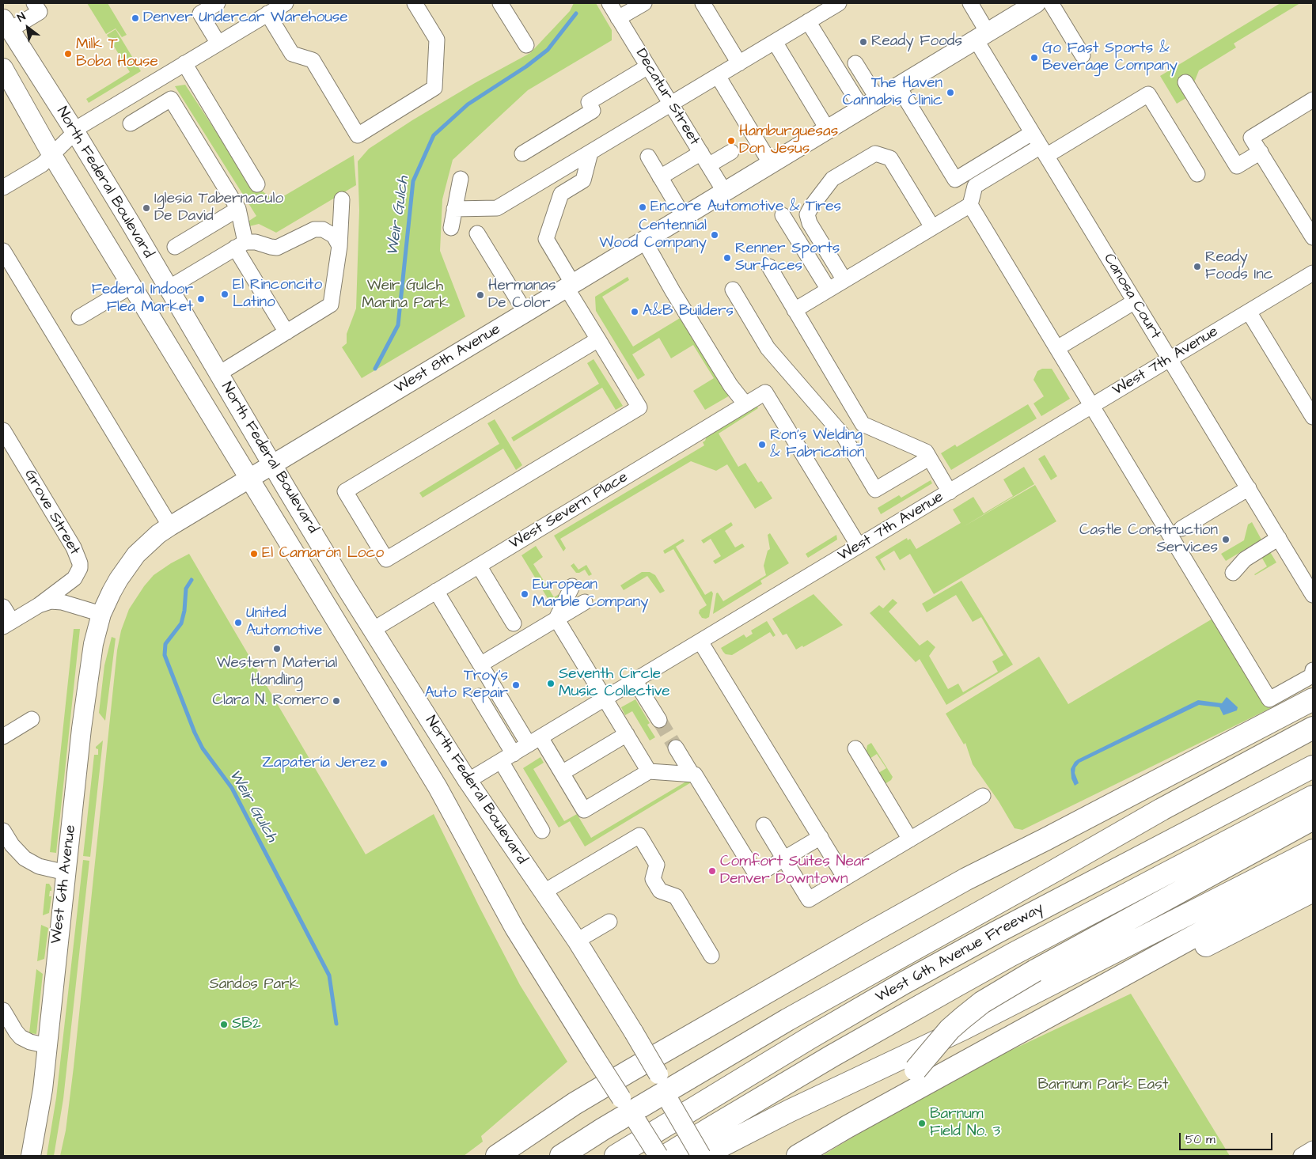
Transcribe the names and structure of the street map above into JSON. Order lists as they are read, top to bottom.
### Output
{
  "streets": {
    "highway": ["West 6th Avenue Freeway"],
    "main road": ["North Federal Boulevard", "West 8th Avenue", "West 6th Avenue"],
    "street": [
      "Decatur Street",
      "Canosa Court",
      "West 7th Avenue",
      "West Severn Place",
      "Grove Street"
    ]
  },
  "crossings": [
    ["Decatur Street", "West 8th Avenue"],
    ["North Federal Boulevard", "West 8th Avenue"],
    ["North Federal Boulevard", "West 7th Avenue"],
    ["North Federal Boulevard", "West Severn Place"],
    ["Canosa Court", "West 8th Avenue"],
    ["Canosa Court", "West 7th Avenue"],
    ["West 8th Avenue", "West 6th Avenue"],
    ["West 7th Avenue", "West Severn Place"]
  ],
  "water": ["Weir Gulch"],
  "parks": ["Weir Gulch Marina Park", "Sandos Park", "Barnum Park East"],
  "places": [
    "Denver Undercar Warehouse",
    "Ready Foods",
    "Milk T Boba House",
    "Go Fast Sports & Beverage Company",
    "The Haven Cannabis Clinic",
    "Hamburguesas Don Jesus",
    "Encore Automotive & Tires",
    "Iglesia Tabernaculo De David",
    "Centennial Wood Company",
    "Renner Sports Surfaces",
    "Ready Foods Inc",
    "El Rinconcito Latino",
    "Hermanas De Color",
    "Federal Indoor Flea Market",
    "A&B Builders",
    "Ron's Welding & Fabrication",
    "Castle Construction Services",
    "El Camarón Loco",
    "European Marble Company",
    "United Automotive",
    "Western Material Handling",
    "Seventh Circle Music Collective",
    "Troy's Auto Repair",
    "Clara N. Romero",
    "Zapatería Jerez",
    "Comfort Suites Near Denver Downtown",
    "SB2",
    "Barnum Field No. 3"
  ],
  "scale_bar": "50 m",
  "north": "top left"
}
